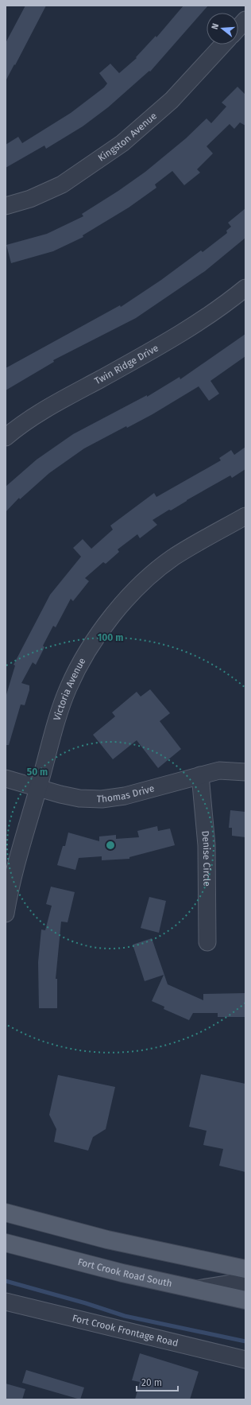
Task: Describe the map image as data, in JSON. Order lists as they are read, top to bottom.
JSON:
{
  "streets": {
    "main road": ["Fort Crook Road South"],
    "street": [
      "Kingston Avenue",
      "Twin Ridge Drive",
      "Victoria Avenue",
      "Thomas Drive",
      "Denise Circle",
      "Fort Crook Frontage Road"
    ]
  },
  "crossings": [
    ["Victoria Avenue", "Thomas Drive"],
    ["Thomas Drive", "Denise Circle"]
  ],
  "scale_bar": "20 m",
  "north": "left",
  "rings": ["100 m", "50 m"]
}
